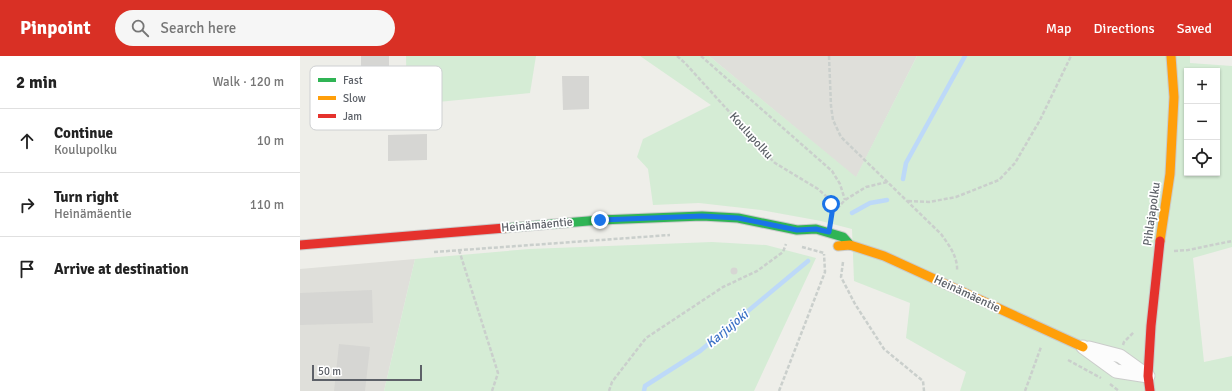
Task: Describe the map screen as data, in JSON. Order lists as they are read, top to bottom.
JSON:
{
  "streets": {
    "street": ["Pihlajapolku", "Heinämäentie"],
    "path": ["Koulupolku"]
  },
  "crossings": [
    ["Koulupolku", "Heinämäentie"],
    ["Pihlajapolku", "Heinämäentie"]
  ],
  "water": ["Karjujoki"],
  "legend": ["Fast", "Slow", "Jam"],
  "scale_bar": "50 m",
  "page": {
    "header": "Pinpoint",
    "search": "Search here",
    "nav": ["Map", "Directions", "Saved"],
    "heading": ["2 min", "Walk · 120 m"],
    "map_buttons": ["+", "−"],
    "list": [
      ["Continue", "Koulupolku", "10 m"],
      ["Turn right", "Heinämäentie", "110 m"],
      "Arrive at destination"
    ],
    "scale": "50 m"
  }
}
